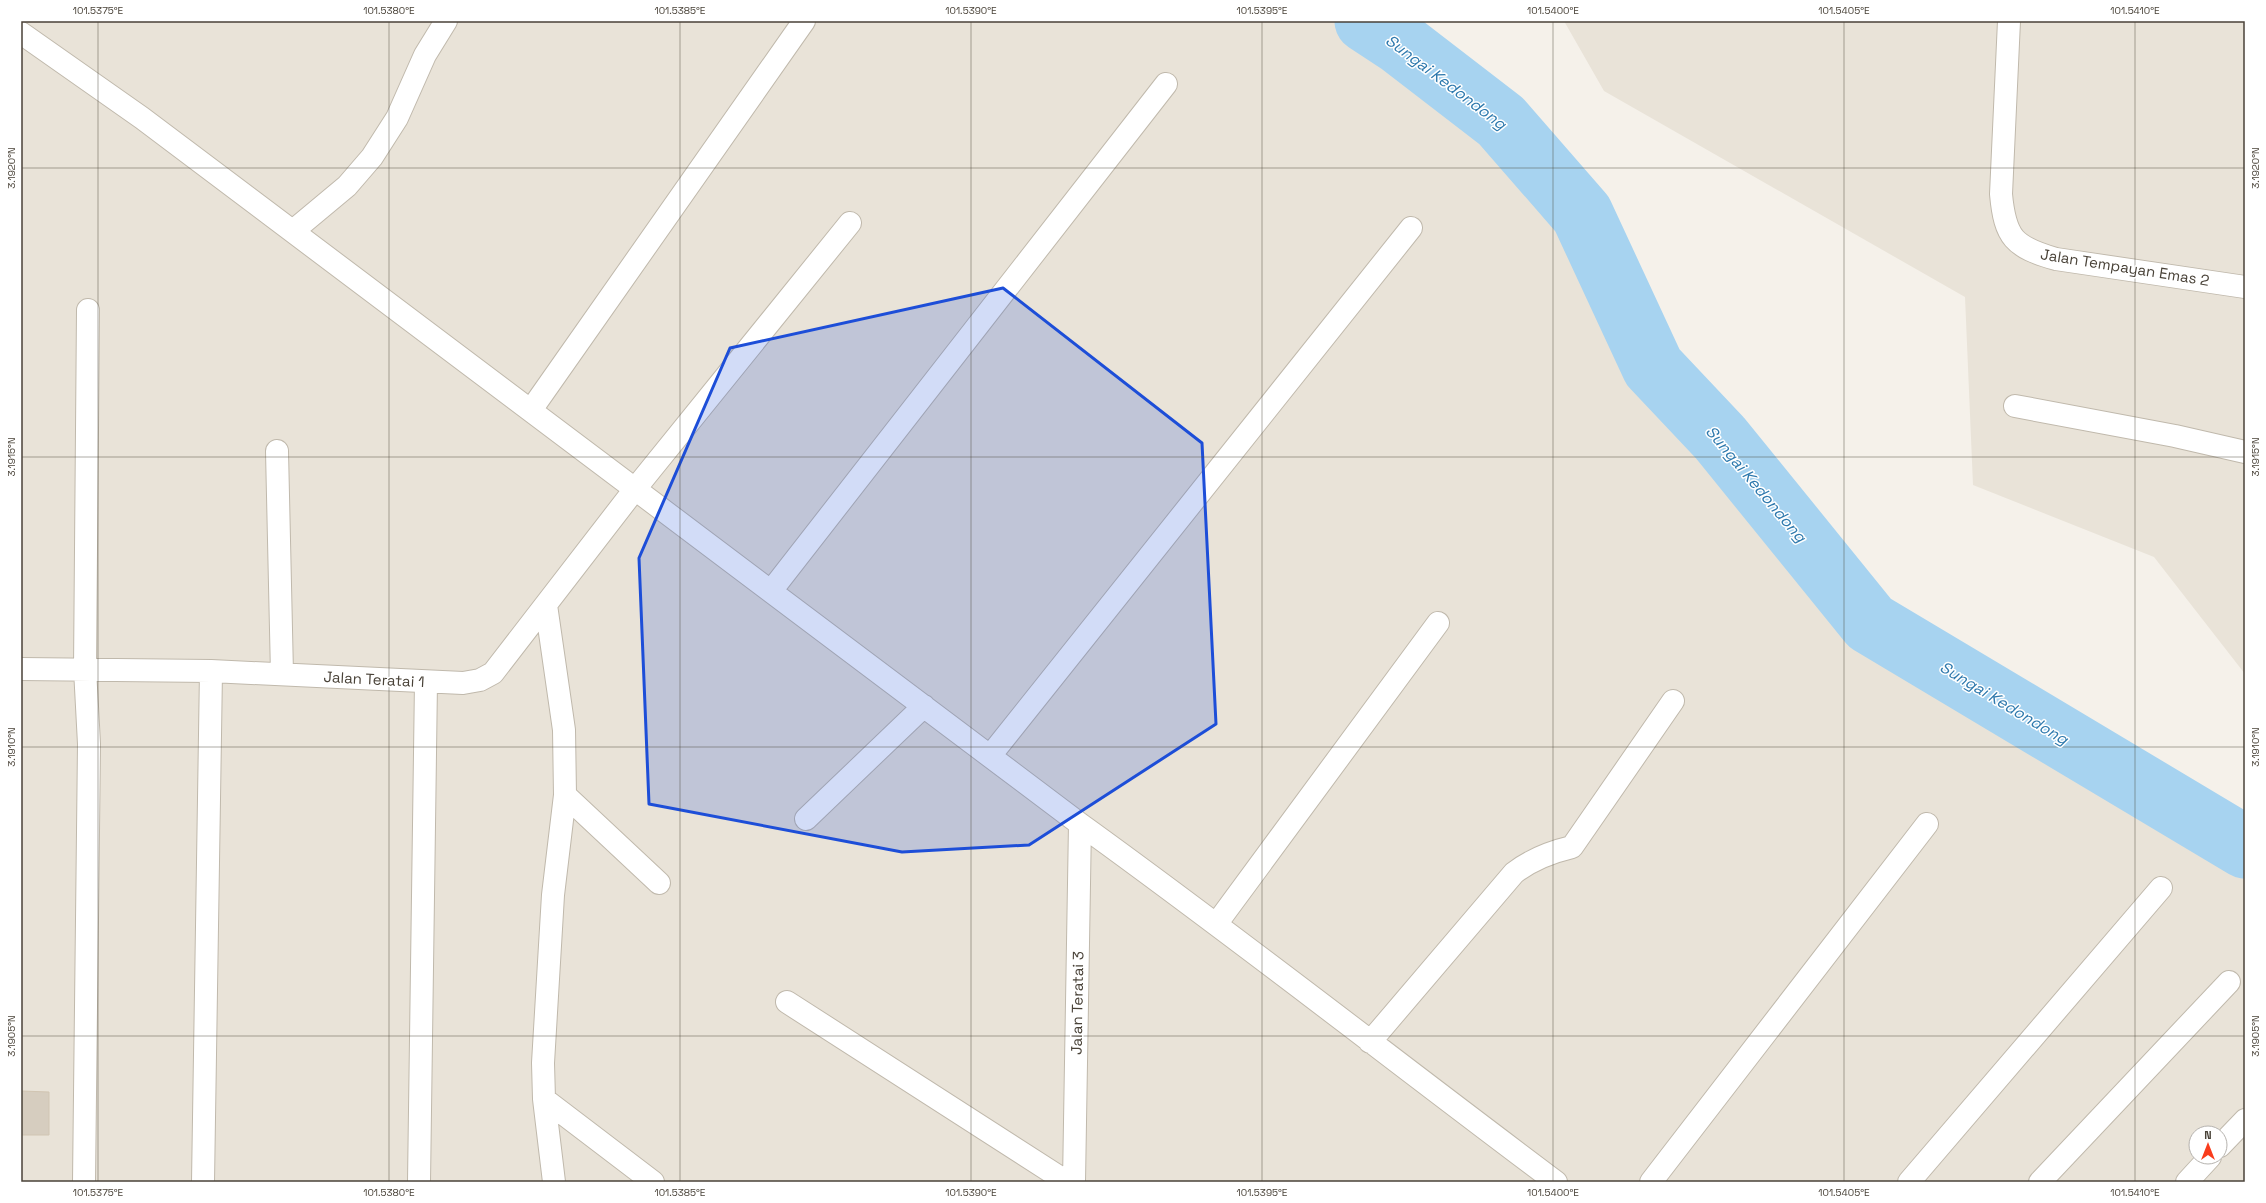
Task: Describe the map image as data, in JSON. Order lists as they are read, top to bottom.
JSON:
{
  "streets": {
    "street": ["Jalan Tempayan Emas 2", "Jalan Teratai 1", "Jalan Teratai 3"]
  },
  "water": ["Sungai Kedondong"],
  "north": "top",
  "coordinates": [
    "101.5375°E",
    "101.5380°E",
    "101.5385°E",
    "101.5390°E",
    "101.5395°E",
    "101.5400°E",
    "101.5405°E",
    "101.5410°E",
    "3.1920°N",
    "3.1915°N",
    "3.1910°N",
    "3.1905°N"
  ]
}
